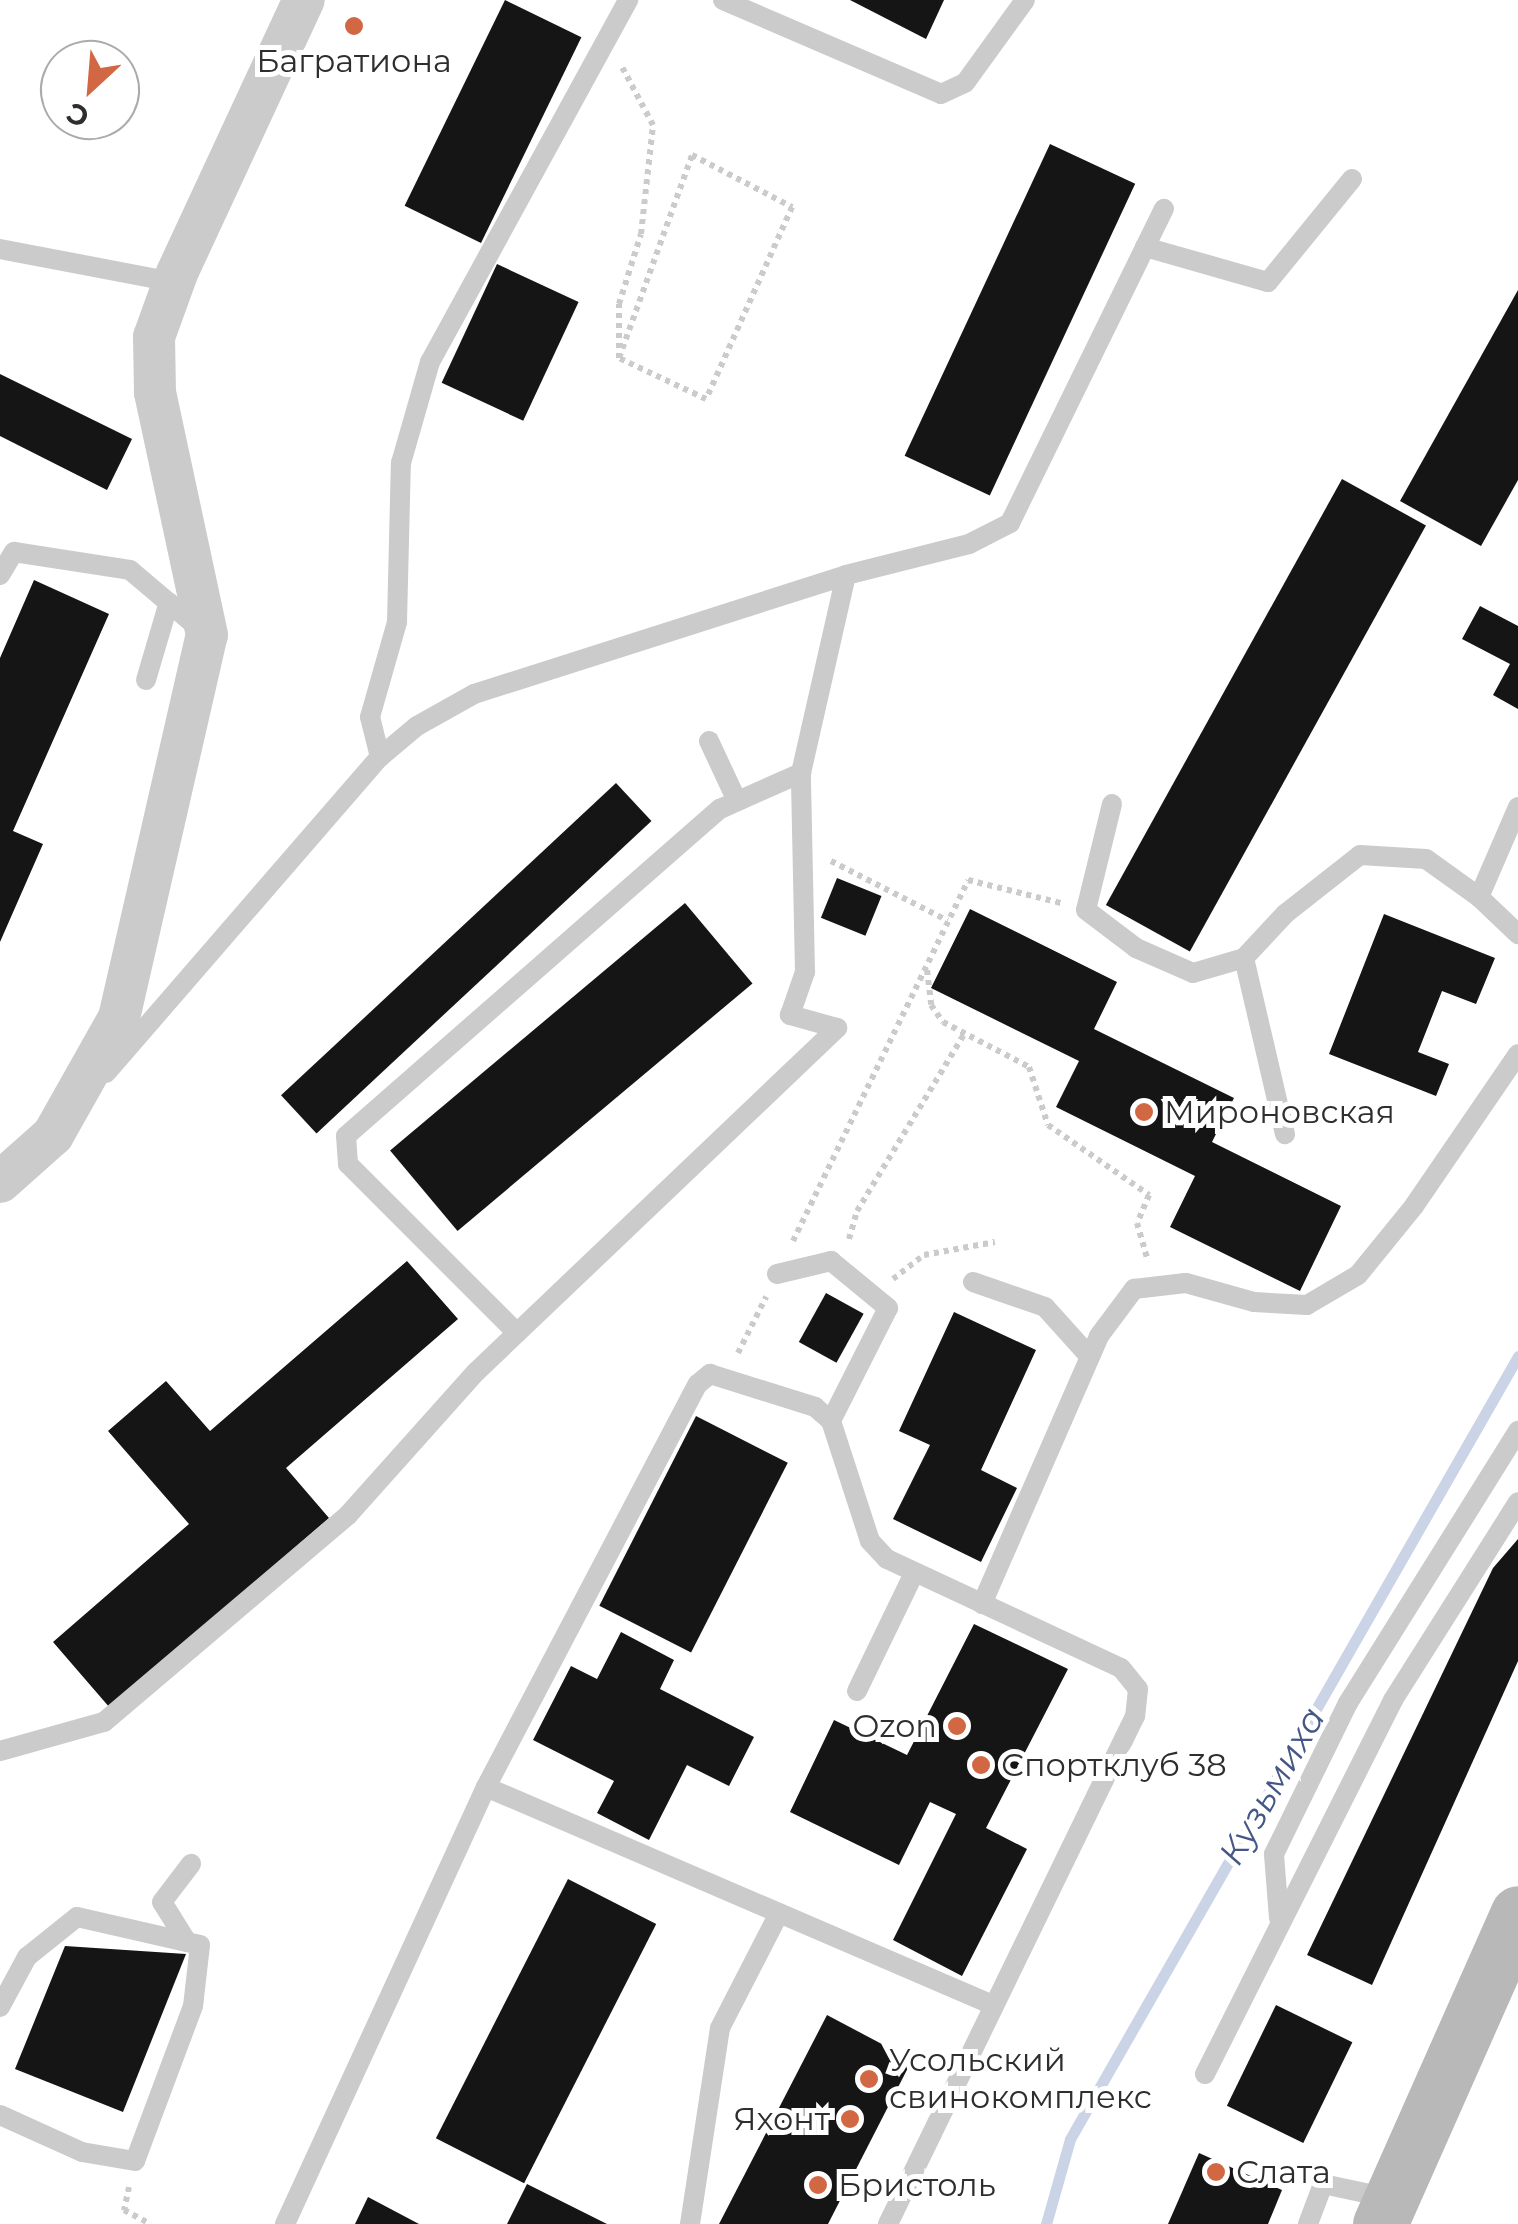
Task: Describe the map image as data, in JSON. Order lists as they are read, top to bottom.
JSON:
{
  "water": ["Кузьмиха"],
  "places": [
    "Багратиона",
    "Мироновская",
    "Ozon",
    "Спортклуб 38",
    "Усольский свинокомплекс",
    "Яхонт",
    "Слата",
    "Бристоль"
  ],
  "north": "bottom left"
}
